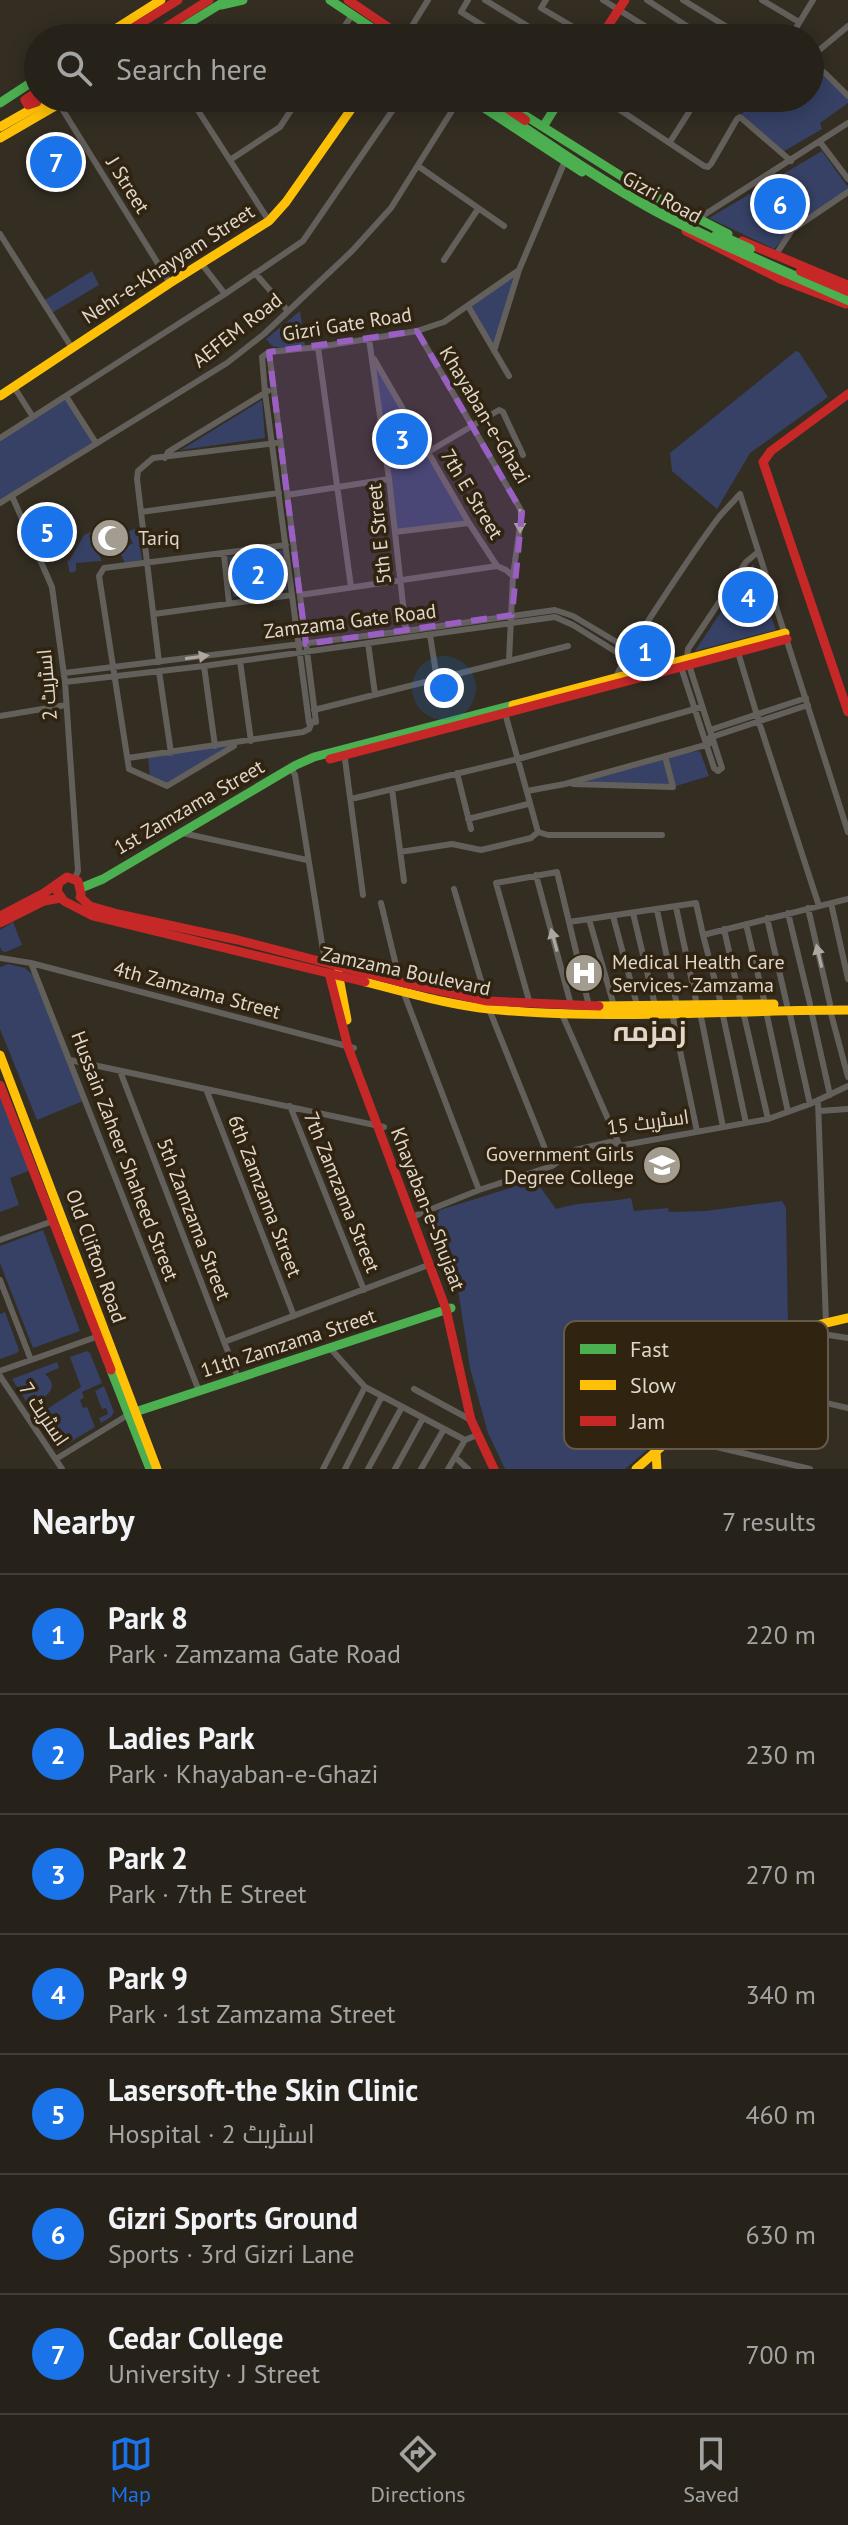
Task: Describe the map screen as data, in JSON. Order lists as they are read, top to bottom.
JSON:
{
  "streets": {
    "main road": [
      "Gizri Road",
      "Nehr-e-Khayyam Street",
      "1st Zamzama Street",
      "Zamzama Boulevard",
      "Khayaban-e-Shujaat",
      "Old Clifton Road",
      "11th Zamzama Street"
    ],
    "street": [
      "J Street",
      "Gizri Gate Road",
      "AEFEM Road",
      "Khayaban-e-Ghazi",
      "7th E Street",
      "5th E Street",
      "Zamzama Gate Road",
      "اسٹریٹ 2",
      "4th Zamzama Street",
      "اسٹریٹ 15",
      "Hussain Zaheer Shaheed Street",
      "7th Zamzama Street",
      "6th Zamzama Street",
      "5th Zamzama Street",
      "اسٹریٹ 7"
    ]
  },
  "crossings": [
    ["J Street", "Nehr-e-Khayyam Street"],
    ["Gizri Gate Road", "Khayaban-e-Ghazi"],
    ["Gizri Gate Road", "5th E Street"],
    ["AEFEM Road", "اسٹریٹ 2"],
    ["Khayaban-e-Ghazi", "Zamzama Gate Road"],
    ["7th E Street", "5th E Street"],
    ["5th E Street", "Zamzama Gate Road"],
    ["Zamzama Gate Road", "اسٹریٹ 2"],
    ["اسٹریٹ 2", "1st Zamzama Street"],
    ["اسٹریٹ 2", "Zamzama Boulevard"],
    ["1st Zamzama Street", "Zamzama Boulevard"],
    ["Zamzama Boulevard", "Khayaban-e-Shujaat"],
    ["4th Zamzama Street", "Hussain Zaheer Shaheed Street"],
    ["4th Zamzama Street", "Khayaban-e-Shujaat"],
    ["اسٹریٹ 15", "Khayaban-e-Shujaat"],
    ["Hussain Zaheer Shaheed Street", "11th Zamzama Street"],
    ["Khayaban-e-Shujaat", "11th Zamzama Street"],
    ["5th Zamzama Street", "11th Zamzama Street"],
    ["Old Clifton Road", "11th Zamzama Street"]
  ],
  "one_way": ["Khayaban-e-Ghazi"],
  "districts": ["زمزمہ"],
  "places": {
    "mosque": ["Tariq"],
    "hospital": ["Medical Health Care Services- Zamzama"],
    "school or university": ["Government Girls Degree College"]
  },
  "legend": ["Fast", "Slow", "Jam"],
  "page": {
    "search": "Search here",
    "pins": [
      "7",
      "6",
      "3",
      "5",
      "2",
      "4",
      "1"
    ],
    "heading": ["Nearby", "7 results"],
    "list": [
      {
        "mark": "1",
        "name": "Park 8",
        "note": "Park · Zamzama Gate Road",
        "value": "220 m"
      },
      {
        "mark": "2",
        "name": "Ladies Park",
        "note": "Park · Khayaban-e-Ghazi",
        "value": "230 m"
      },
      {
        "mark": "3",
        "name": "Park 2",
        "note": "Park · 7th E Street",
        "value": "270 m"
      },
      {
        "mark": "4",
        "name": "Park 9",
        "note": "Park · 1st Zamzama Street",
        "value": "340 m"
      },
      {
        "mark": "5",
        "name": "Lasersoft-the Skin Clinic",
        "note": "Hospital · اسٹریٹ 2",
        "value": "460 m"
      },
      {
        "mark": "6",
        "name": "Gizri Sports Ground",
        "note": "Sports · 3rd Gizri Lane",
        "value": "630 m"
      },
      {
        "mark": "7",
        "name": "Cedar College",
        "note": "University · J Street",
        "value": "700 m"
      }
    ],
    "nav": ["Map", "Directions", "Saved"]
  }
}
